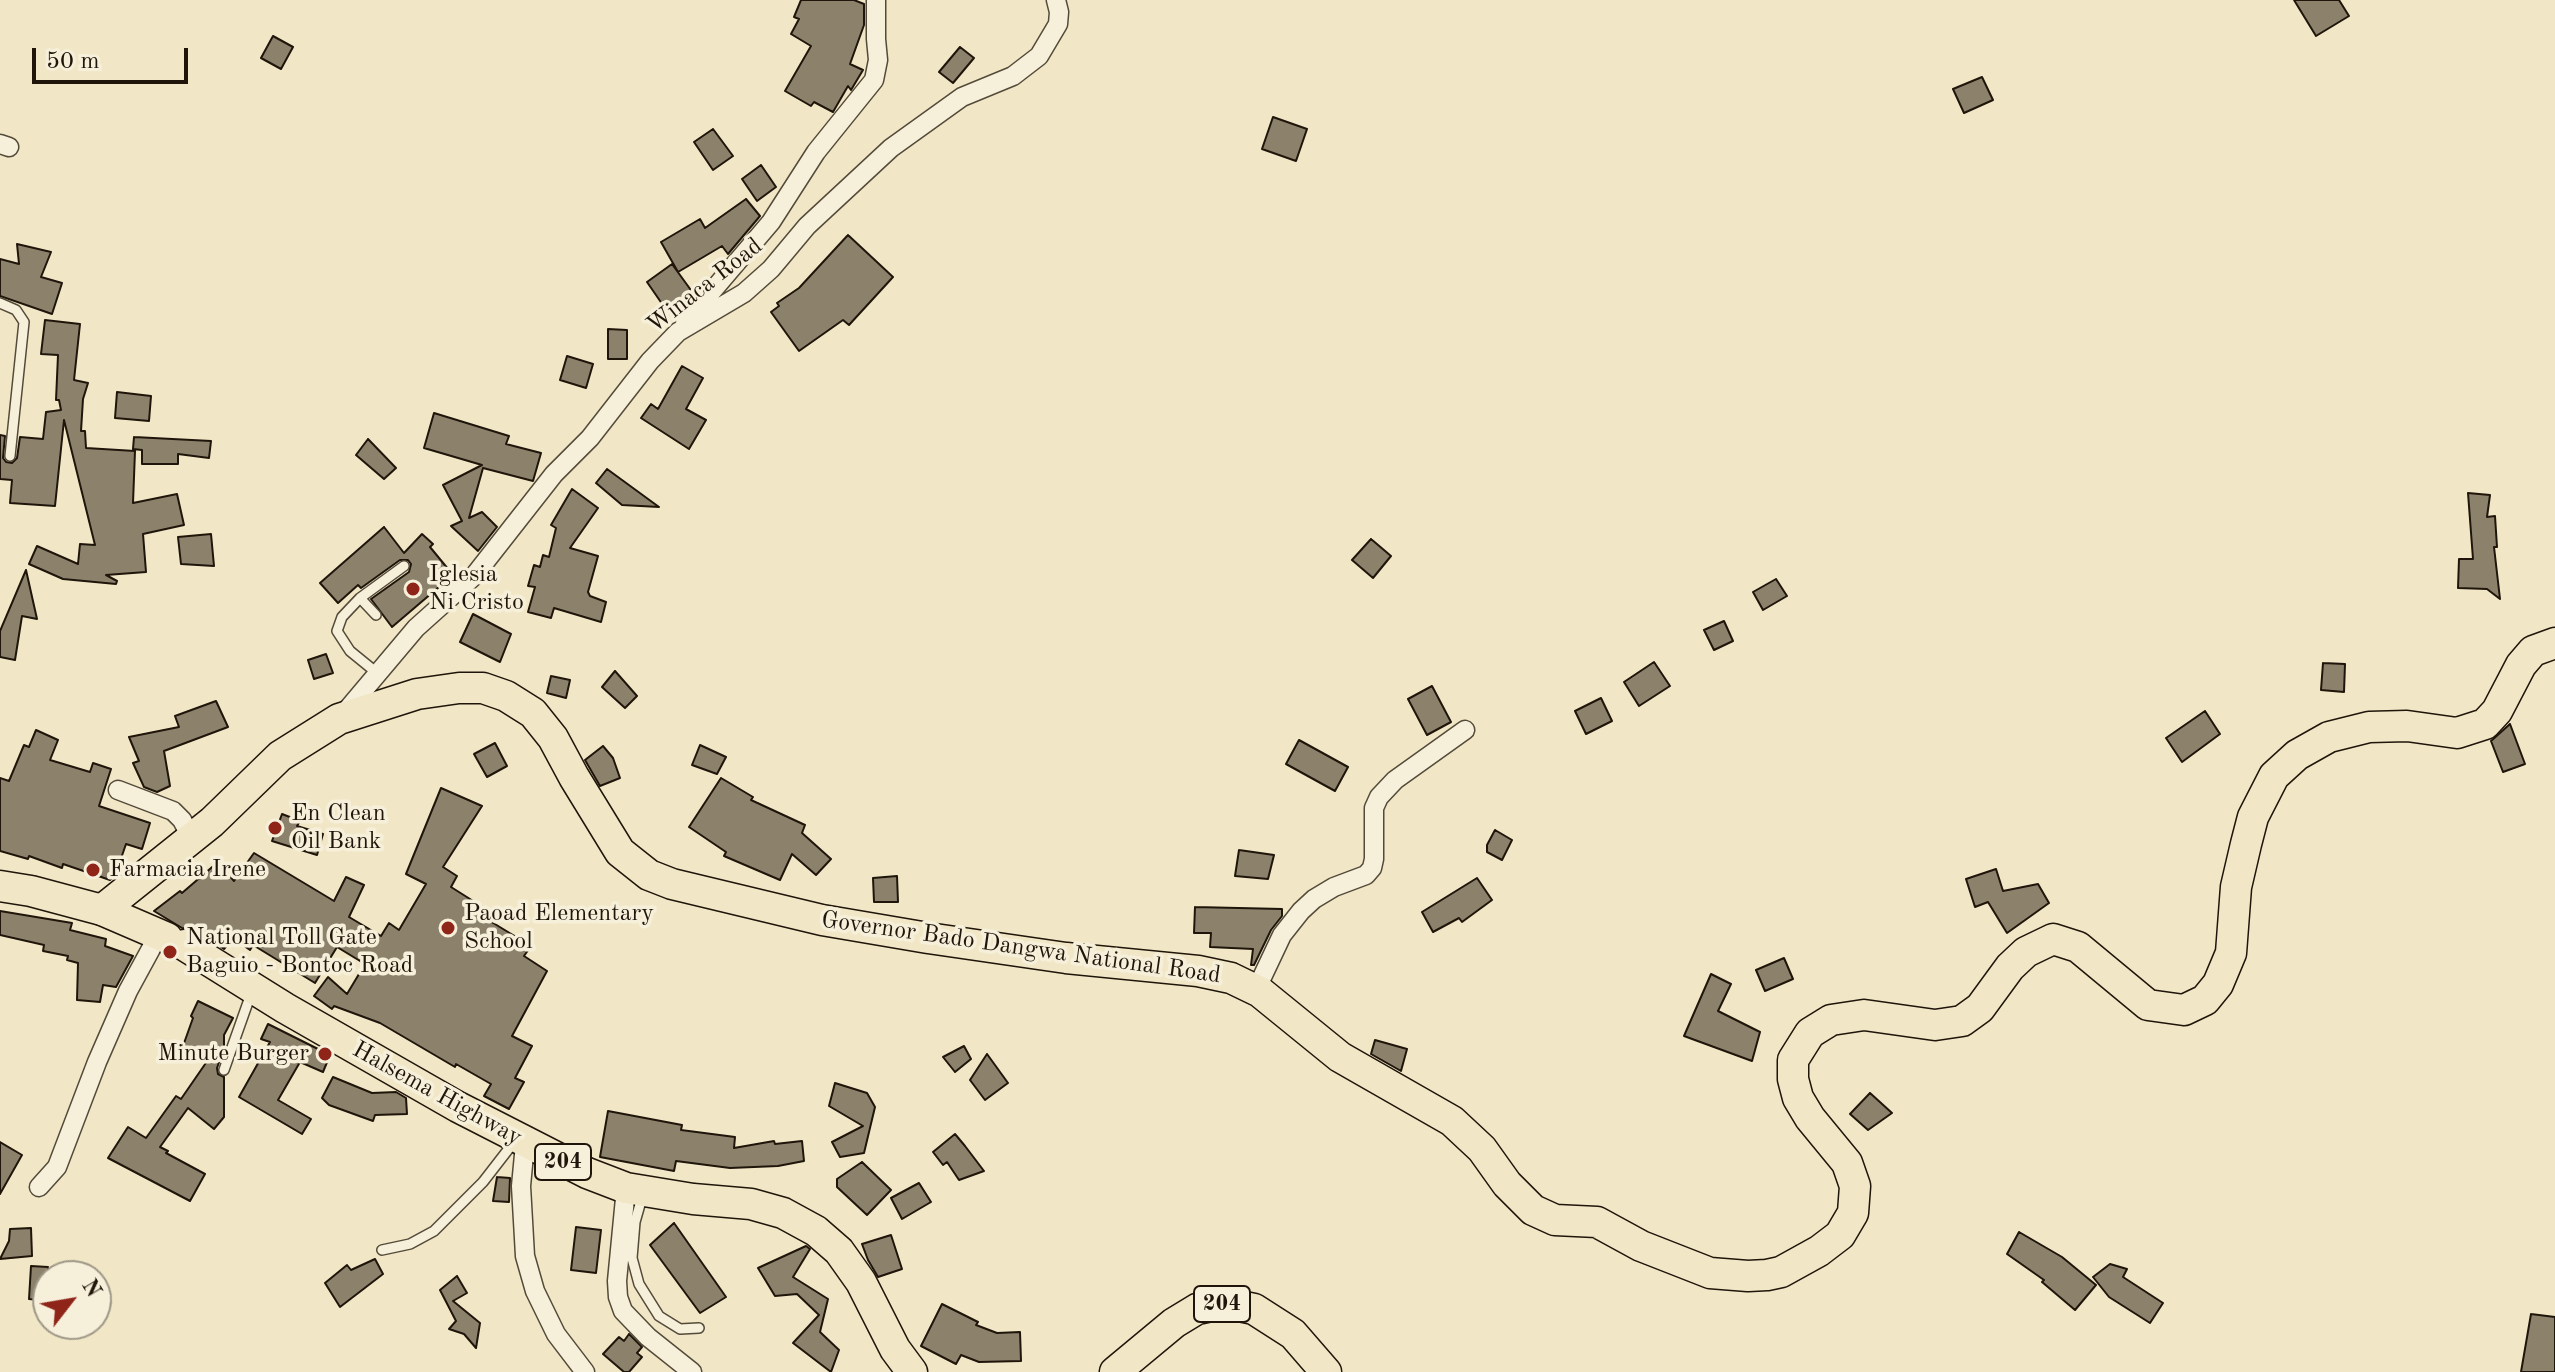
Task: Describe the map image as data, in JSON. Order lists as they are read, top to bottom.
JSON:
{
  "streets": {
    "main road": ["Governor Bado Dangwa National Road", "Halsema Highway", "204"],
    "street": ["Winaca Road"]
  },
  "crossings": [
    ["Winaca Road", "Governor Bado Dangwa National Road"],
    ["Governor Bado Dangwa National Road", "Halsema Highway"]
  ],
  "places": [
    "Iglesia Ni Cristo",
    "En Clean Oil Bank",
    "Farmacia Irene",
    "Paoad Elementary School",
    "National Toll Gate Baguio - Bontoc Road",
    "Minute Burger"
  ],
  "scale_bar": "50 m",
  "north": "top right"
}
